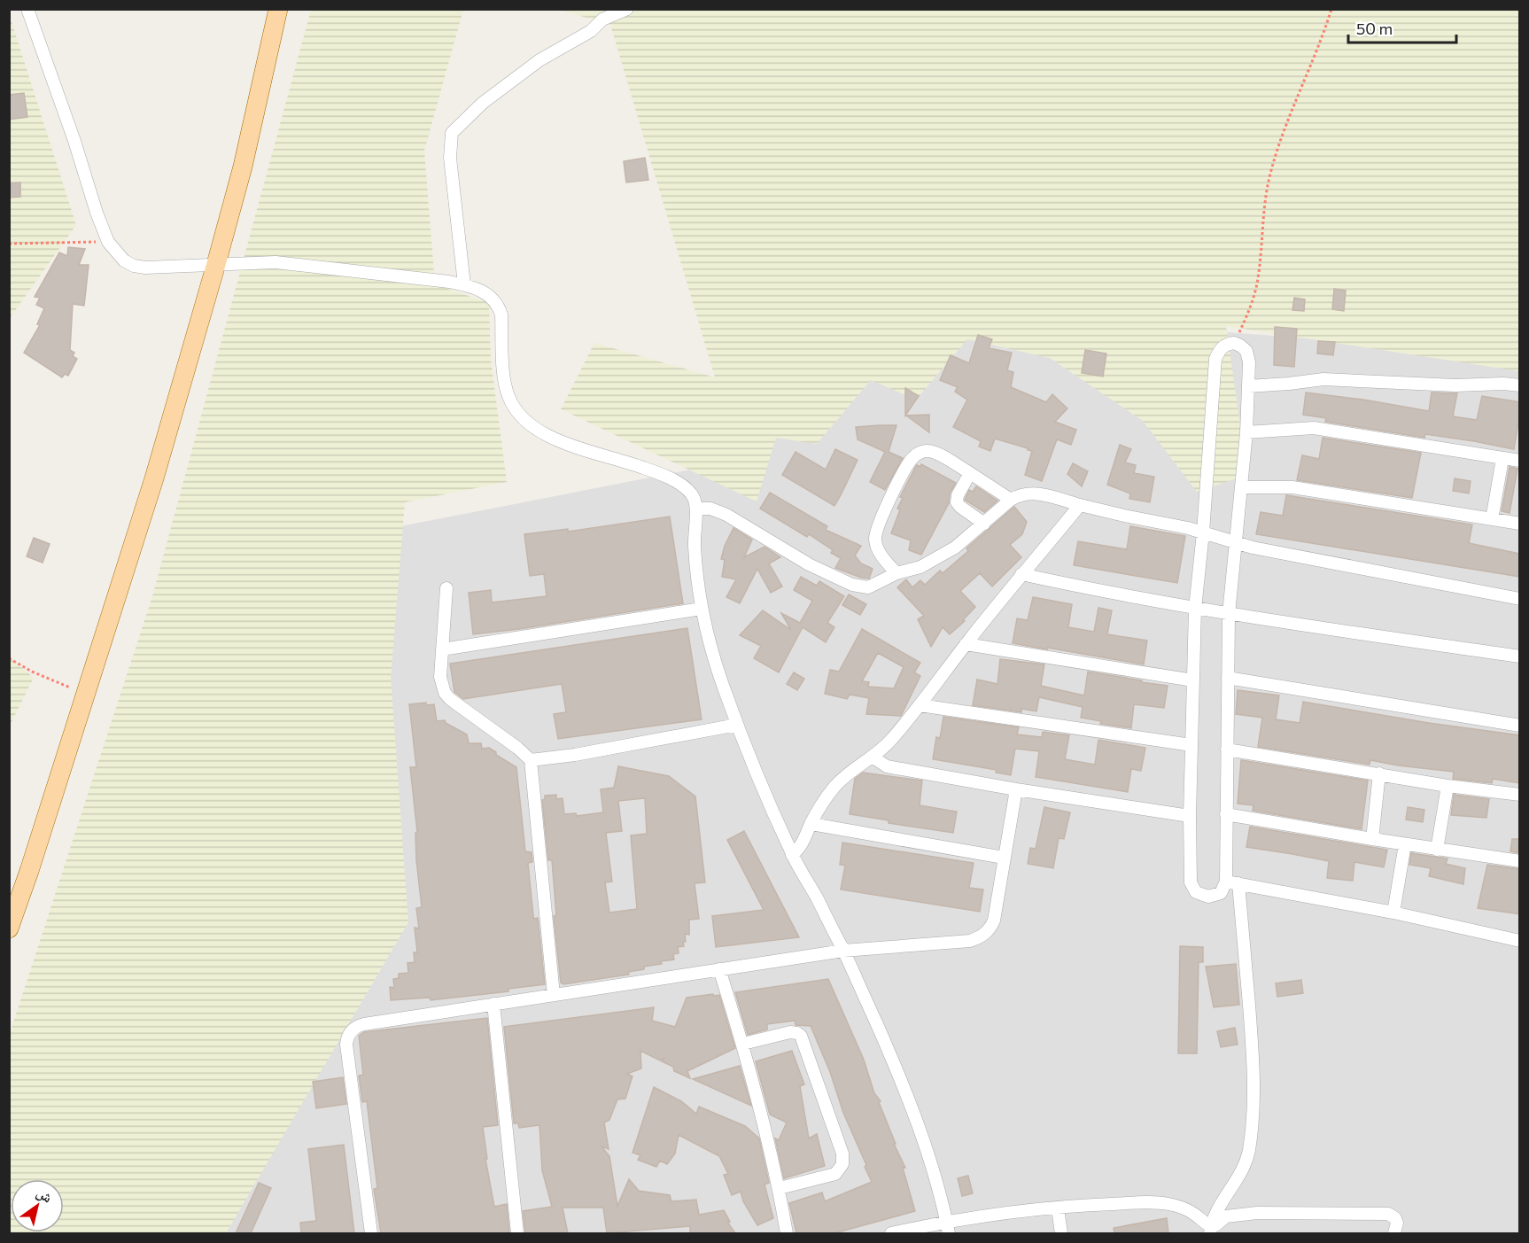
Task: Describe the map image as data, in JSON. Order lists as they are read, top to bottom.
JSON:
{
  "scale_bar": "50 m",
  "north": "top right"
}
